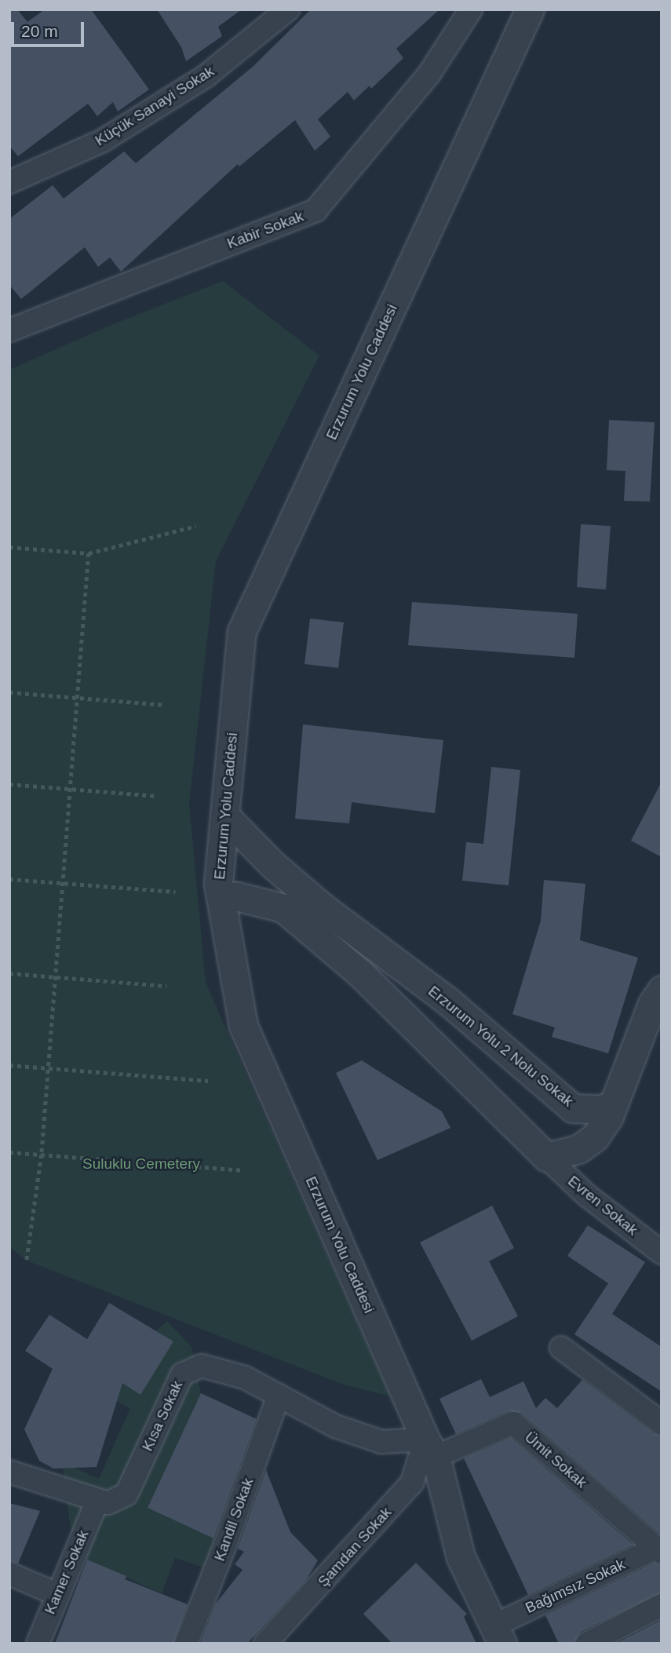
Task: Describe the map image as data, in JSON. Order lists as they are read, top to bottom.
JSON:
{
  "streets": {
    "street": [
      "Küçük Sanayi Sokak",
      "Kabir Sokak",
      "Erzurum Yolu Caddesi",
      "Erzurum Yolu 2 Nolu Sokak",
      "Evren Sokak",
      "Kısa Sokak",
      "Ümit Sokak",
      "Kandil Sokak",
      "Şamdan Sokak",
      "Kamer Sokak",
      "Bağımsız Sokak"
    ]
  },
  "crossings": [
    ["Erzurum Yolu Caddesi", "Erzurum Yolu 2 Nolu Sokak"],
    ["Erzurum Yolu Caddesi", "Kısa Sokak"],
    ["Erzurum Yolu Caddesi", "Ümit Sokak"],
    ["Erzurum Yolu Caddesi", "Şamdan Sokak"],
    ["Erzurum Yolu Caddesi", "Bağımsız Sokak"],
    ["Kısa Sokak", "Ümit Sokak"],
    ["Kısa Sokak", "Kandil Sokak"],
    ["Kısa Sokak", "Şamdan Sokak"],
    ["Kısa Sokak", "Kamer Sokak"],
    ["Ümit Sokak", "Şamdan Sokak"],
    ["Ümit Sokak", "Bağımsız Sokak"]
  ],
  "parks": ["Suluklu Cemetery"],
  "scale_bar": "20 m"
}
